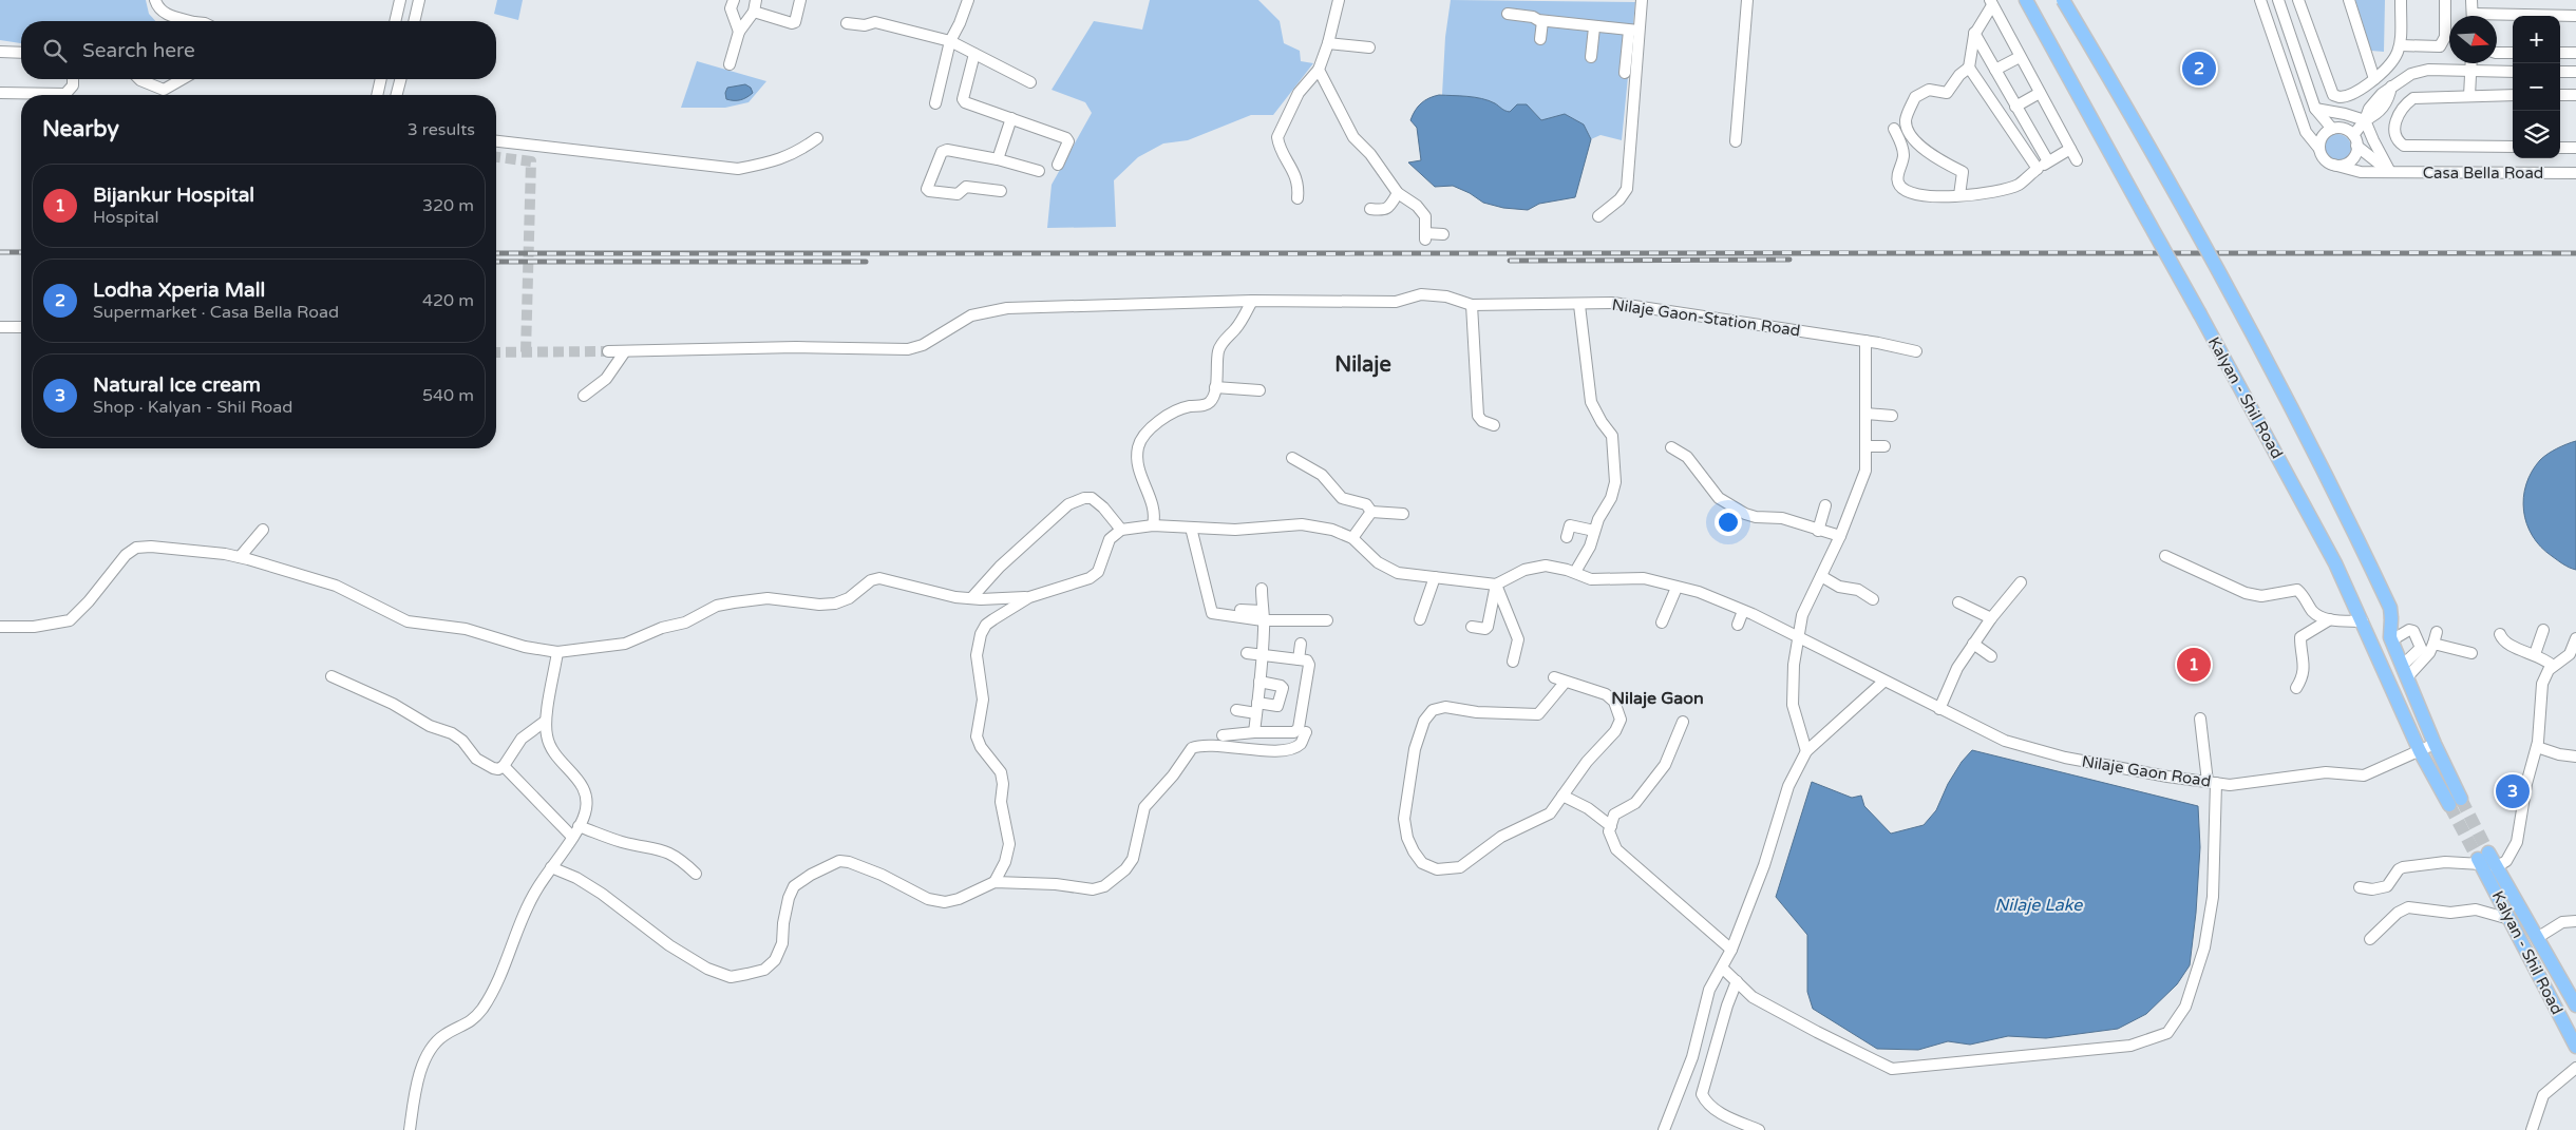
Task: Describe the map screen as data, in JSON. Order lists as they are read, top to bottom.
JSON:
{
  "streets": {
    "main road": ["Kalyan - Shil Road"],
    "street": ["Casa Bella Road", "Nilaje Gaon-Station Road", "Nilaje Gaon Road"]
  },
  "crossings": [
    ["Kalyan - Shil Road", "Nilaje Gaon Road"]
  ],
  "districts": ["Nilaje", "Nilaje Gaon"],
  "water": ["Nilaje Lake"],
  "north": "right",
  "page": {
    "map_buttons": ["+", "−"],
    "search": "Search here",
    "pins": ["2", "1", "3"],
    "heading": ["Nearby", "3 results"],
    "list": [
      {
        "mark": "1",
        "name": "Bijankur Hospital",
        "note": "Hospital",
        "value": "320 m"
      },
      {
        "mark": "2",
        "name": "Lodha Xperia Mall",
        "note": "Supermarket · Casa Bella Road",
        "value": "420 m"
      },
      {
        "mark": "3",
        "name": "Natural Ice cream",
        "note": "Shop · Kalyan - Shil Road",
        "value": "540 m"
      }
    ]
  }
}
